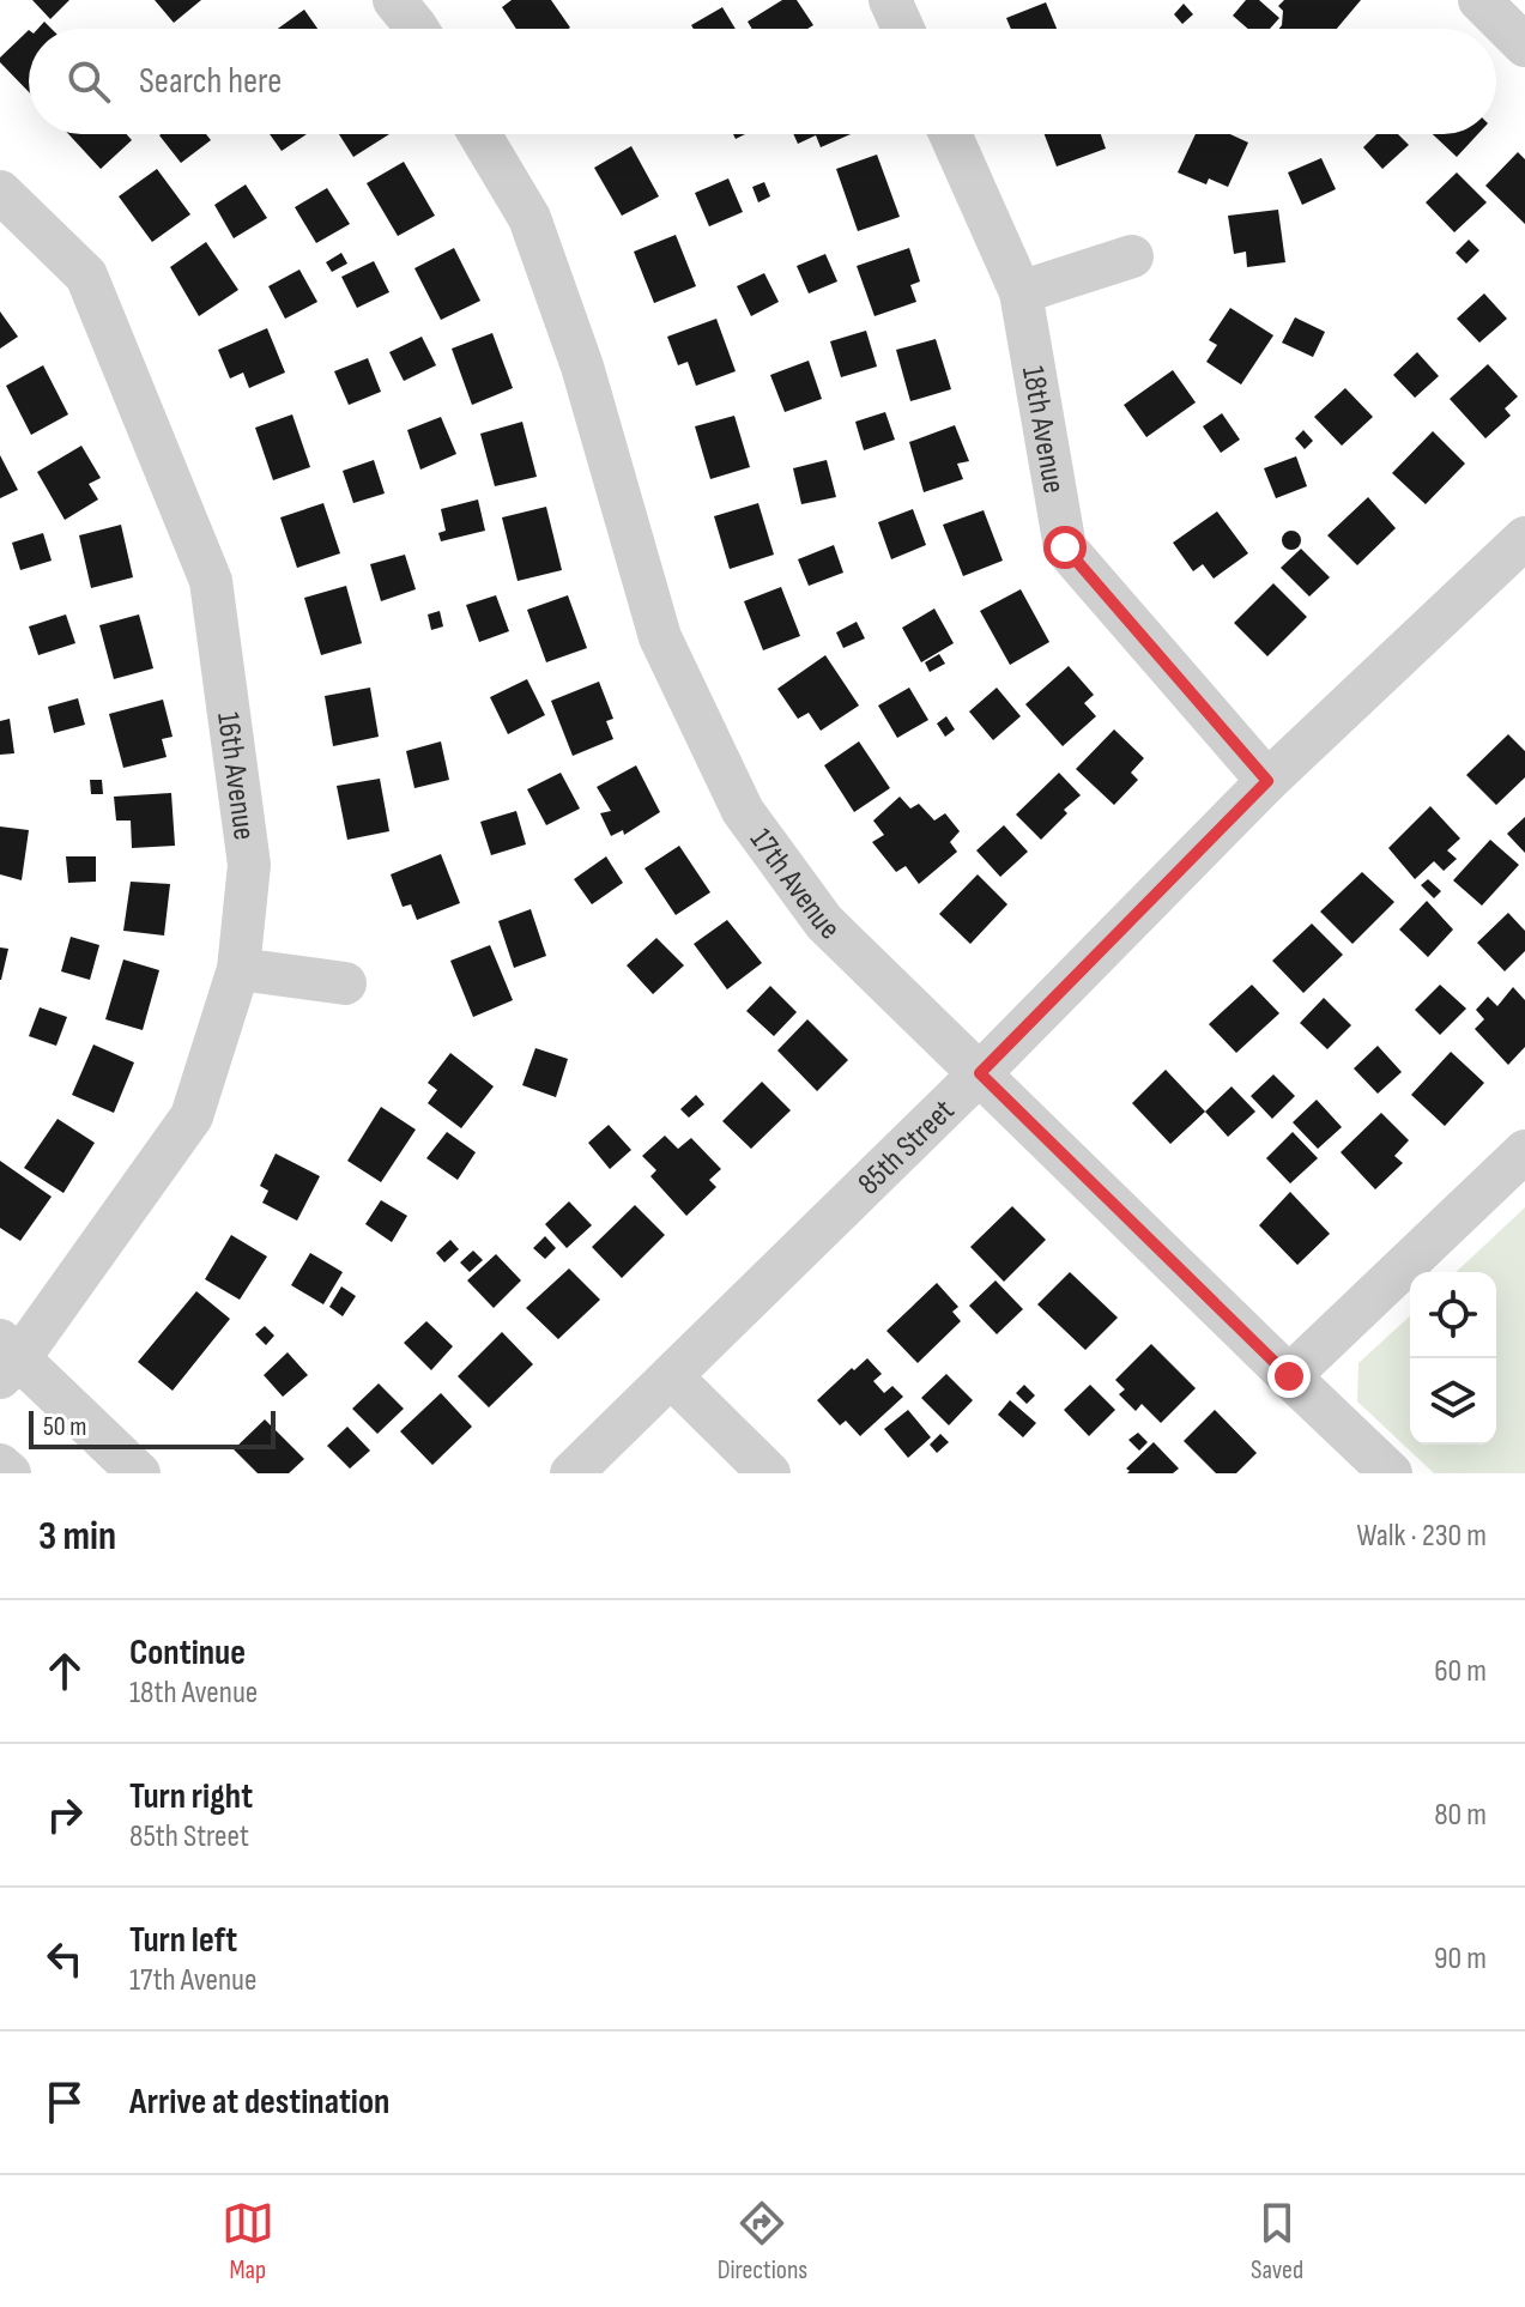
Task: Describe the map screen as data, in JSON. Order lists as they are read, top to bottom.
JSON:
{
  "streets": {
    "street": [
      "18th Avenue",
      "16th Avenue",
      "17th Avenue",
      "85th Street"
    ]
  },
  "crossings": [
    ["18th Avenue", "85th Street"],
    ["17th Avenue", "85th Street"]
  ],
  "scale_bar": "50 m",
  "page": {
    "search": "Search here",
    "scale": "50 m",
    "heading": ["3 min", "Walk · 230 m"],
    "list": [
      ["Continue", "18th Avenue", "60 m"],
      ["Turn right", "85th Street", "80 m"],
      ["Turn left", "17th Avenue", "90 m"],
      "Arrive at destination"
    ],
    "nav": ["Map", "Directions", "Saved"]
  }
}
